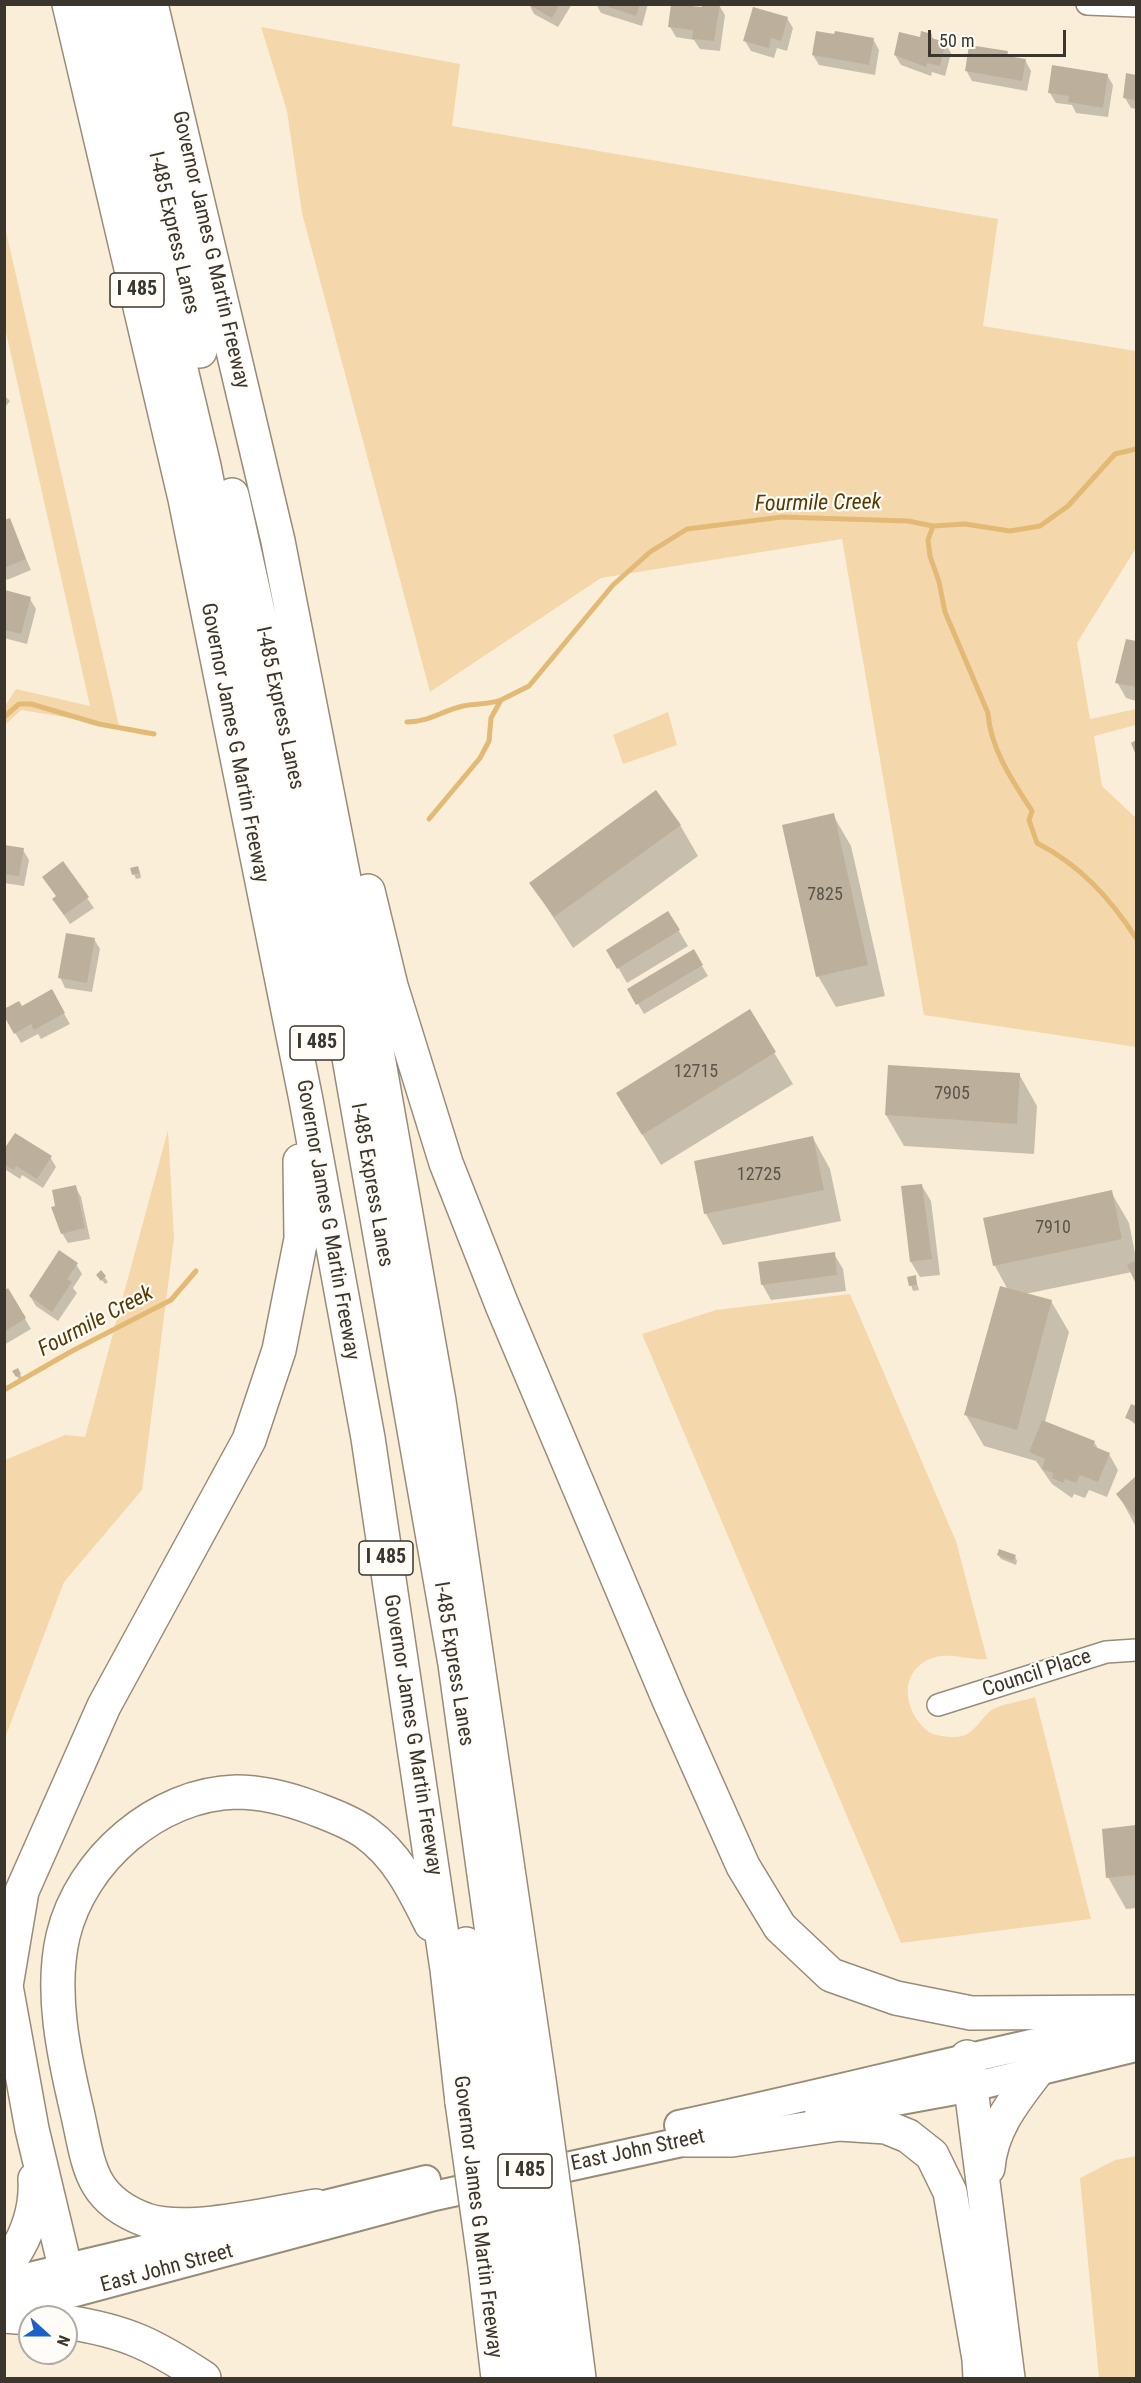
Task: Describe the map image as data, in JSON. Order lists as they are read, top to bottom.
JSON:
{
  "streets": {
    "highway": ["I-485 Express Lanes", "Governor James G Martin Freeway", "I 485"],
    "main road": ["East John Street"],
    "street": ["Council Place"]
  },
  "crossings": [
    ["I-485 Express Lanes", "Governor James G Martin Freeway"],
    ["Governor James G Martin Freeway", "I 485"]
  ],
  "water": ["Fourmile Creek"],
  "house_numbers": [
    "7825",
    "12715",
    "7905",
    "12725",
    "7910"
  ],
  "scale_bar": "50 m",
  "north": "right"
}
